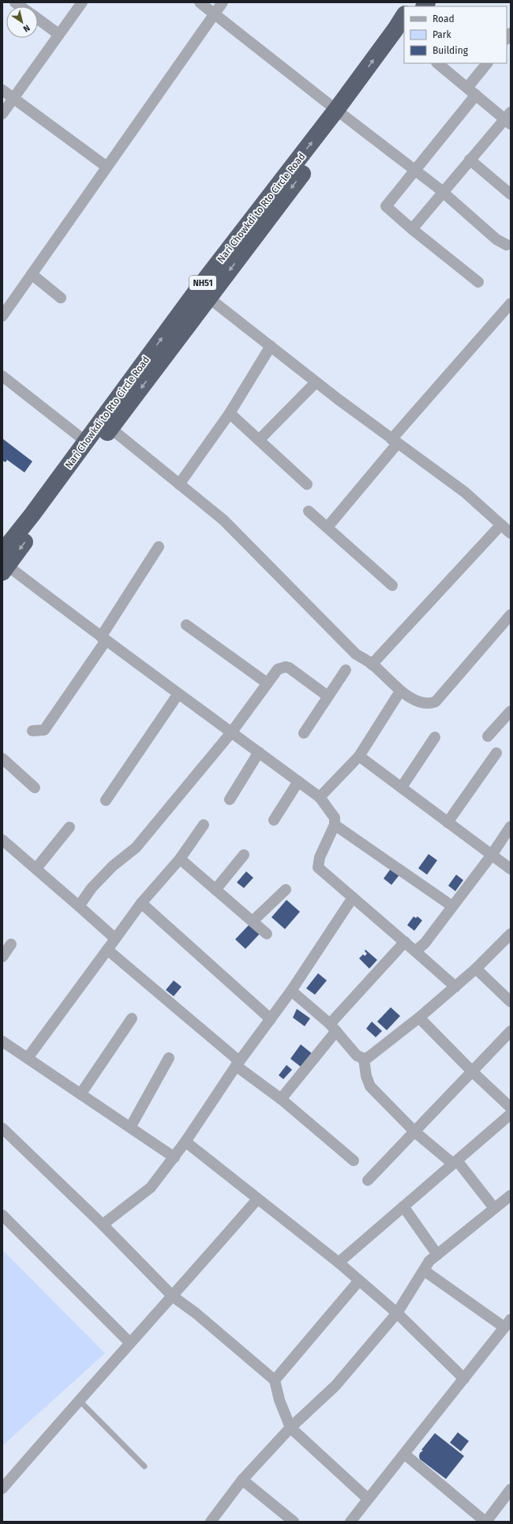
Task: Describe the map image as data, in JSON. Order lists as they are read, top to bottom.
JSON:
{
  "streets": {
    "highway": ["Nari Chowkdi to Rto Circle Road", "NH51"]
  },
  "crossings": [
    ["Nari Chowkdi to Rto Circle Road", "NH51"]
  ],
  "legend": ["Road", "Park", "Building"],
  "north": "bottom right"
}
